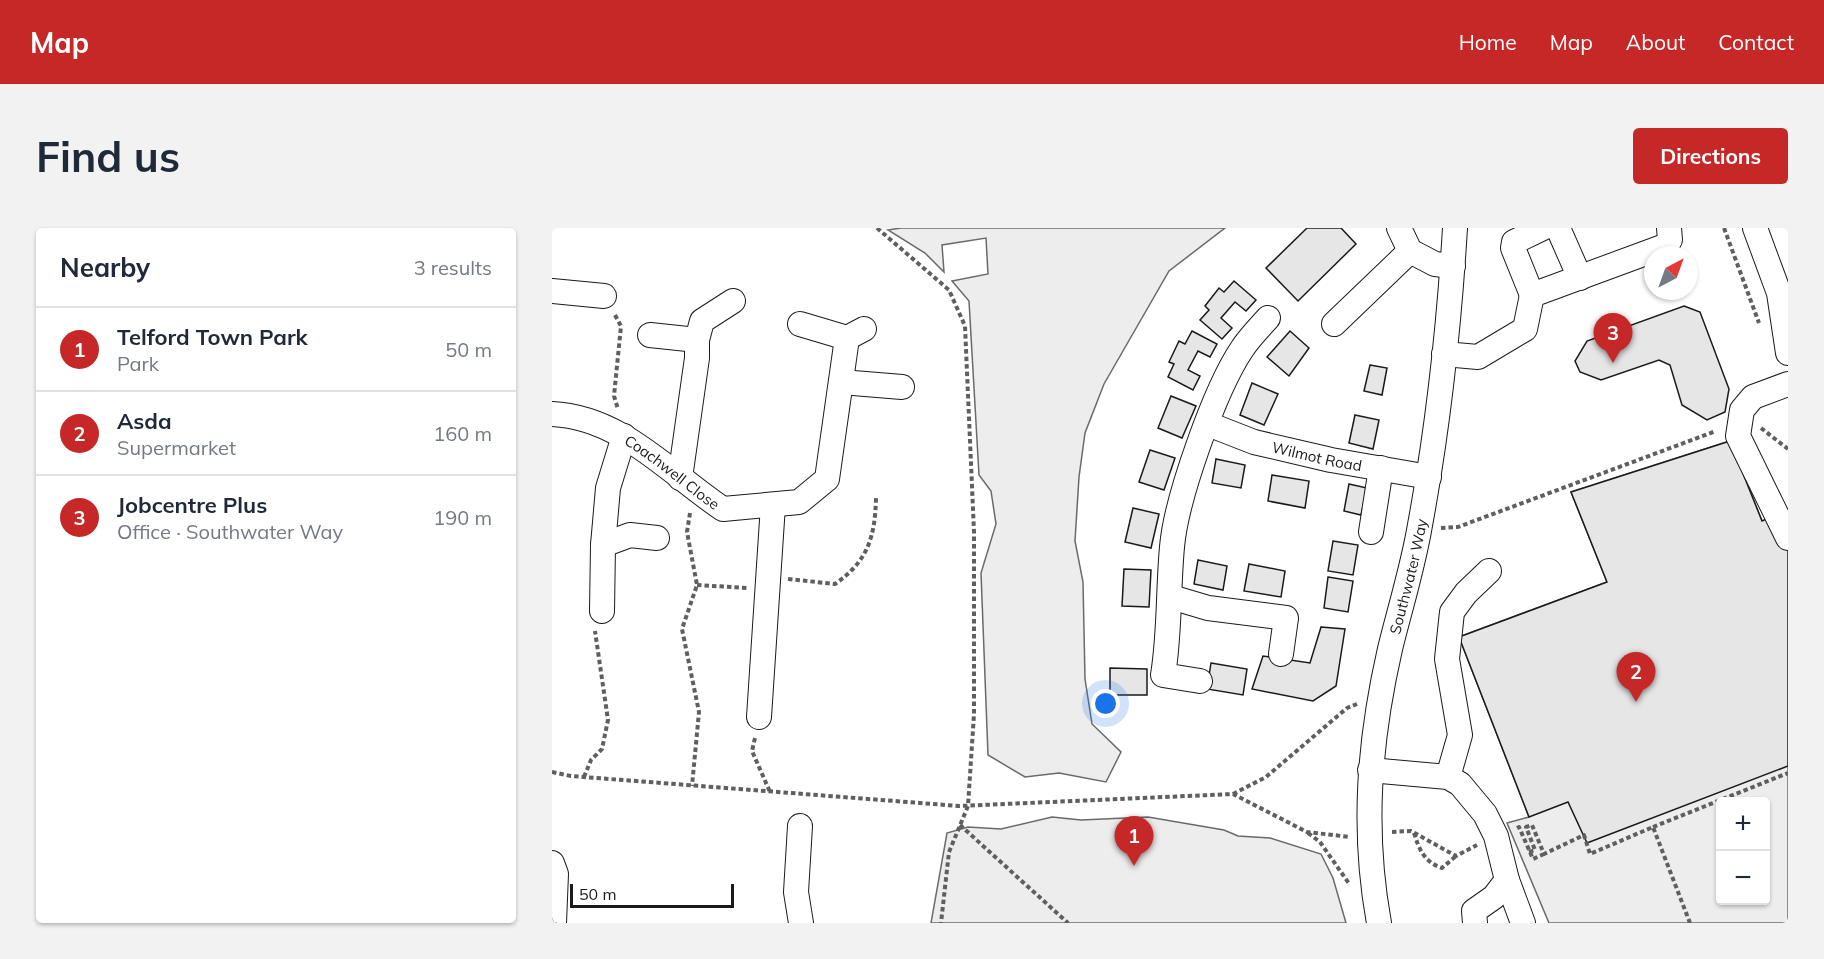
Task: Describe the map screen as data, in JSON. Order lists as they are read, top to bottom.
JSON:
{
  "streets": {
    "street": ["Wilmot Road", "Coachwell Close", "Southwater Way"]
  },
  "crossings": [
    ["Wilmot Road", "Southwater Way"]
  ],
  "scale_bar": "50 m",
  "north": "top right",
  "page": {
    "header": "Map",
    "nav": [
      "Home",
      "Map",
      "About",
      "Contact"
    ],
    "buttons": "Directions",
    "title": "Find us",
    "heading": ["Nearby", "3 results"],
    "list": [
      {
        "mark": "1",
        "name": "Telford Town Park",
        "note": "Park",
        "value": "50 m"
      },
      {
        "mark": "2",
        "name": "Asda",
        "note": "Supermarket",
        "value": "160 m"
      },
      {
        "mark": "3",
        "name": "Jobcentre Plus",
        "note": "Office · Southwater Way",
        "value": "190 m"
      }
    ],
    "pins": ["3", "2", "1"],
    "map_buttons": ["+", "−"],
    "scale": "50 m"
  }
}
